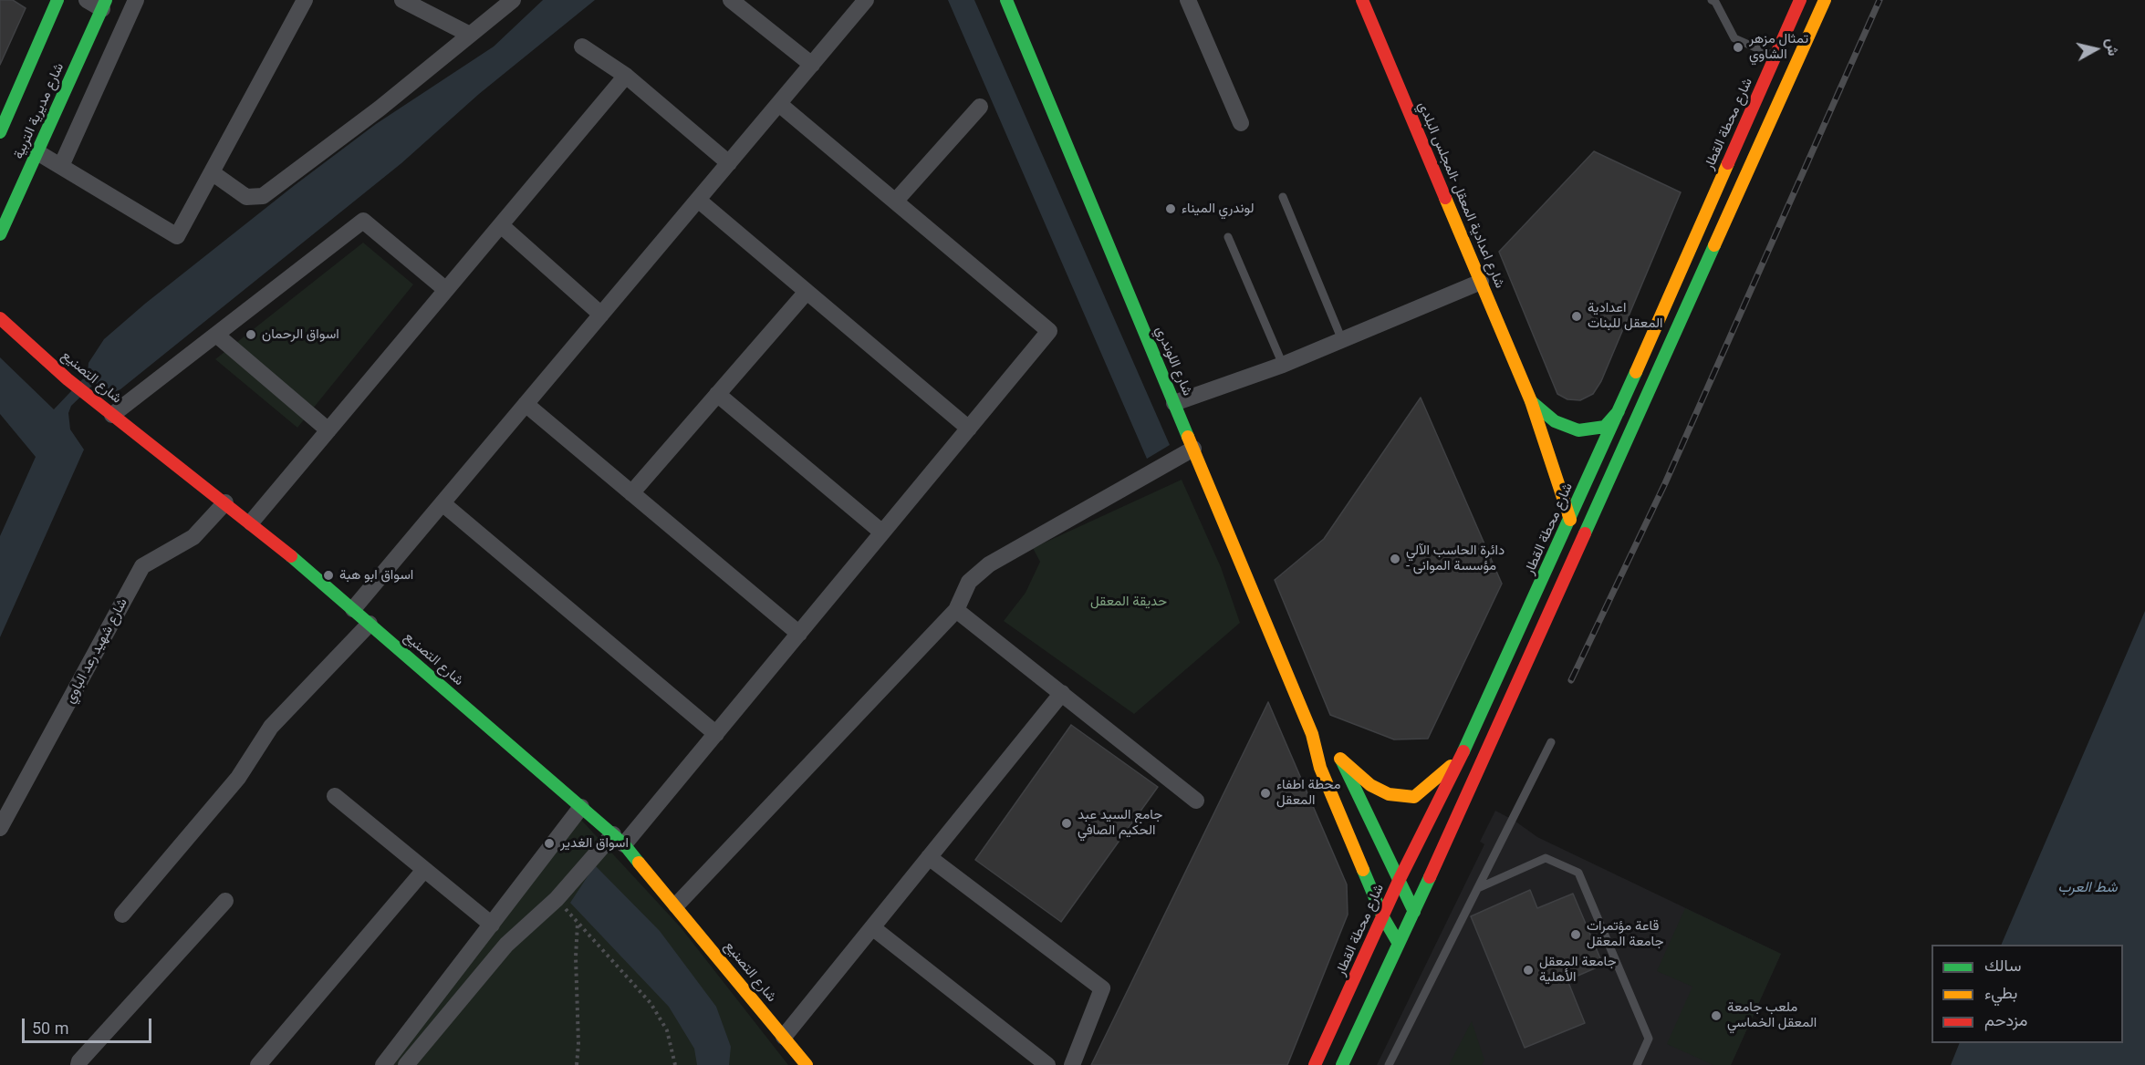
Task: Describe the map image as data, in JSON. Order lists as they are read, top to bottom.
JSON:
{
  "streets": {
    "main road": [
      "شارع مديرية التربية",
      "شارع محطة القطار",
      "شارع اعدادية المعقل -المجلس البلدي",
      "شارع اللوندري",
      "شارع التصنيع"
    ],
    "street": ["شارع شهيد رعد الباوي"]
  },
  "crossings": [
    ["شارع محطة القطار", "شارع اعدادية المعقل -المجلس البلدي"],
    ["شارع محطة القطار", "شارع اللوندري"],
    ["شارع التصنيع", "شارع شهيد رعد الباوي"]
  ],
  "water": ["شط العرب"],
  "parks": ["حديقة المعقل"],
  "places": [
    "تمثال مزهر الشاوي",
    "لوندري الميناء",
    "اعدادية المعقل للبنات",
    "اسواق الرحمان",
    "دائرة الحاسب الآلي - مؤسسة الموانى",
    "اسواق ابو هبة",
    "محطة اطفاء المعقل",
    "جامع السيد عبد الحكيم الصافي",
    "اسواق الغدير",
    "قاعة مؤتمرات جامعة المعقل",
    "جامعة المعقل الأهلية",
    "ملعب جامعة المعقل الخماسي"
  ],
  "legend": ["سالك", "بطيء", "مزدحم"],
  "scale_bar": "50 m",
  "north": "right"
}
